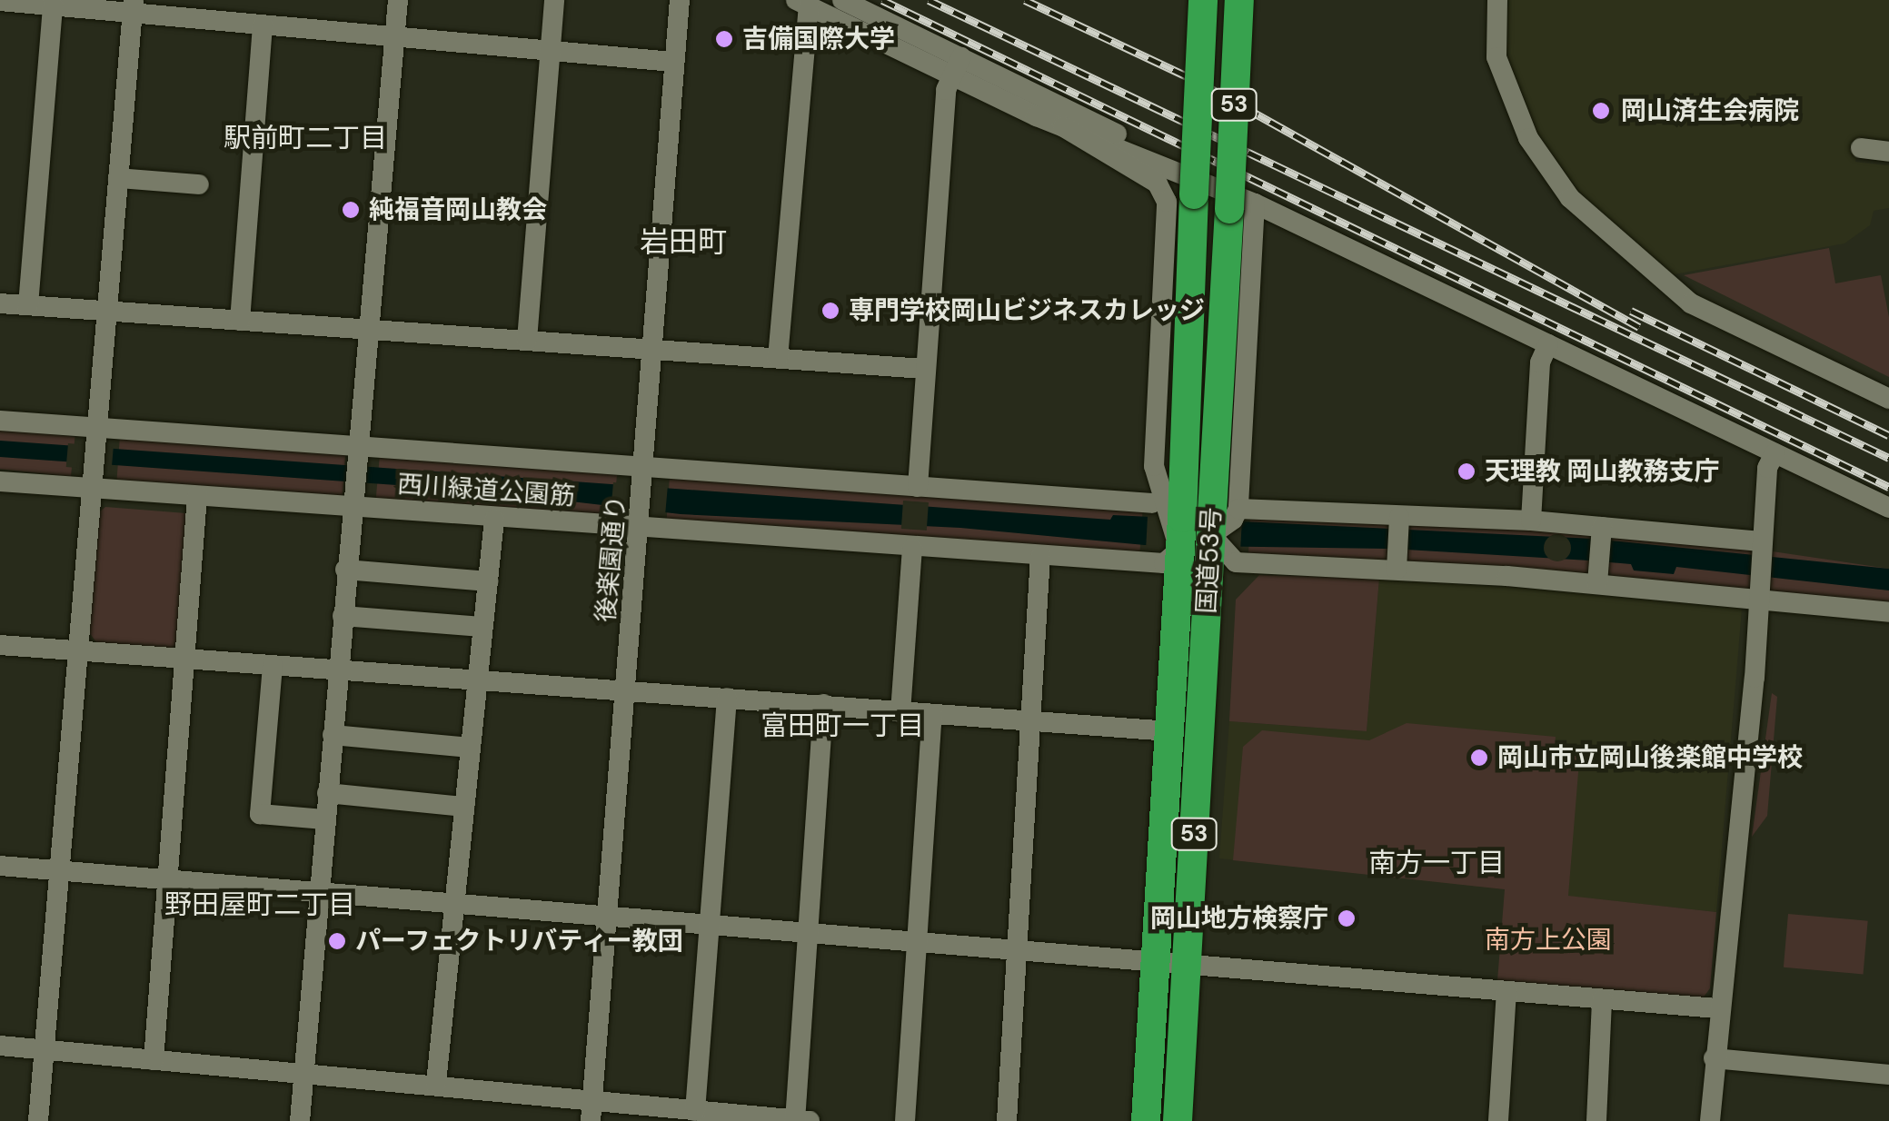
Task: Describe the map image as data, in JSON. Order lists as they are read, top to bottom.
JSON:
{
  "streets": {
    "highway": ["53", "国道53号"],
    "street": ["西川緑道公園筋", "後楽園通り"]
  },
  "crossings": [
    ["西川緑道公園筋", "後楽園通り"],
    ["西川緑道公園筋", "国道53号"]
  ],
  "districts": [
    "駅前町二丁目",
    "岩田町",
    "富田町一丁目",
    "南方一丁目",
    "野田屋町二丁目"
  ],
  "parks": ["南方上公園"],
  "places": [
    "吉備国際大学",
    "岡山済生会病院",
    "純福音岡山教会",
    "専門学校岡山ビジネスカレッジ",
    "天理教 岡山教務支庁",
    "岡山市立岡山後楽館中学校",
    "岡山地方検察庁",
    "パーフェクトリバティー教団"
  ]
}
